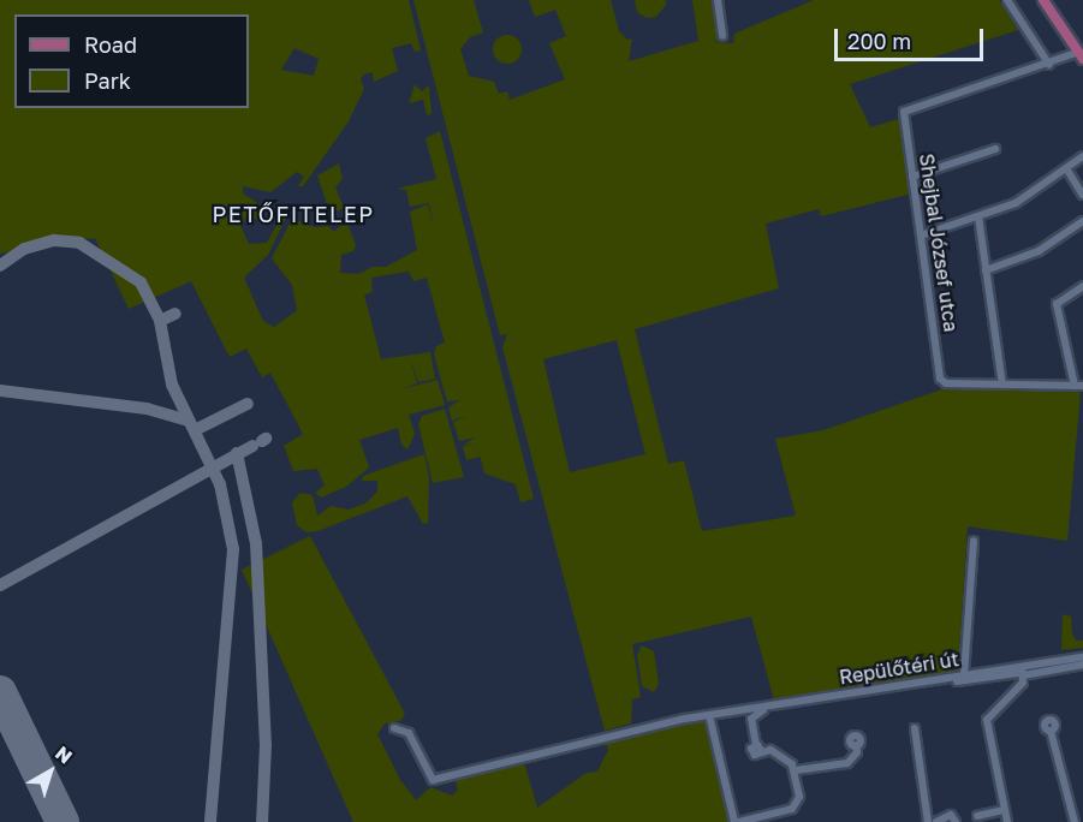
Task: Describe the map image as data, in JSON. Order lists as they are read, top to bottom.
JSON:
{
  "streets": {
    "street": ["Shejbal József utca", "Repülőtéri út"]
  },
  "districts": ["PETŐFITELEP"],
  "legend": ["Road", "Park"],
  "scale_bar": "200 m",
  "north": "top right"
}
